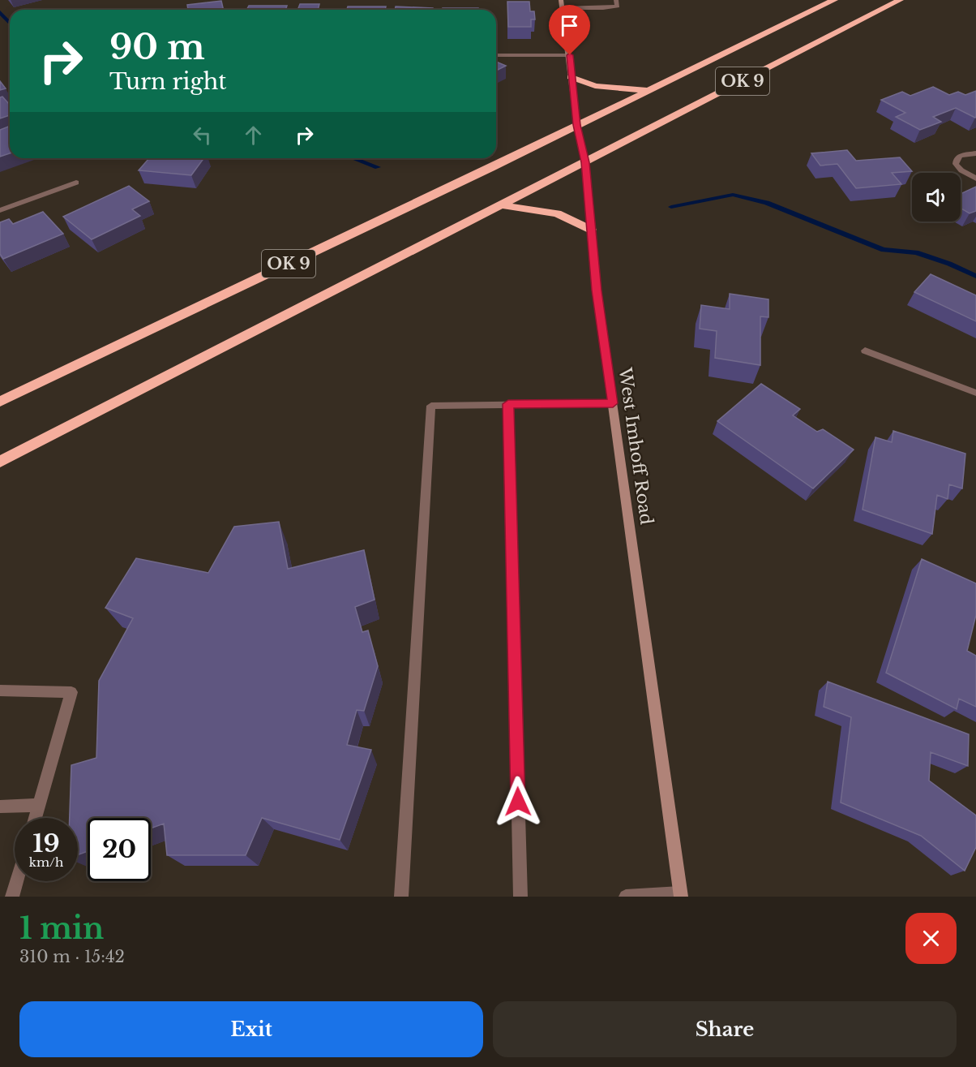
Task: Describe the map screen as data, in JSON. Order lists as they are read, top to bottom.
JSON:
{
  "streets": {
    "highway": ["OK 9"],
    "street": ["West Imhoff Road"]
  },
  "crossings": [
    ["OK 9", "West Imhoff Road"]
  ],
  "page": {
    "turn": ["90 m", "Turn right"],
    "speed": "19 km/h",
    "limit": "20",
    "heading": ["1 min", "310 m · 15:42"],
    "buttons": ["Exit", "Share"]
  }
}
